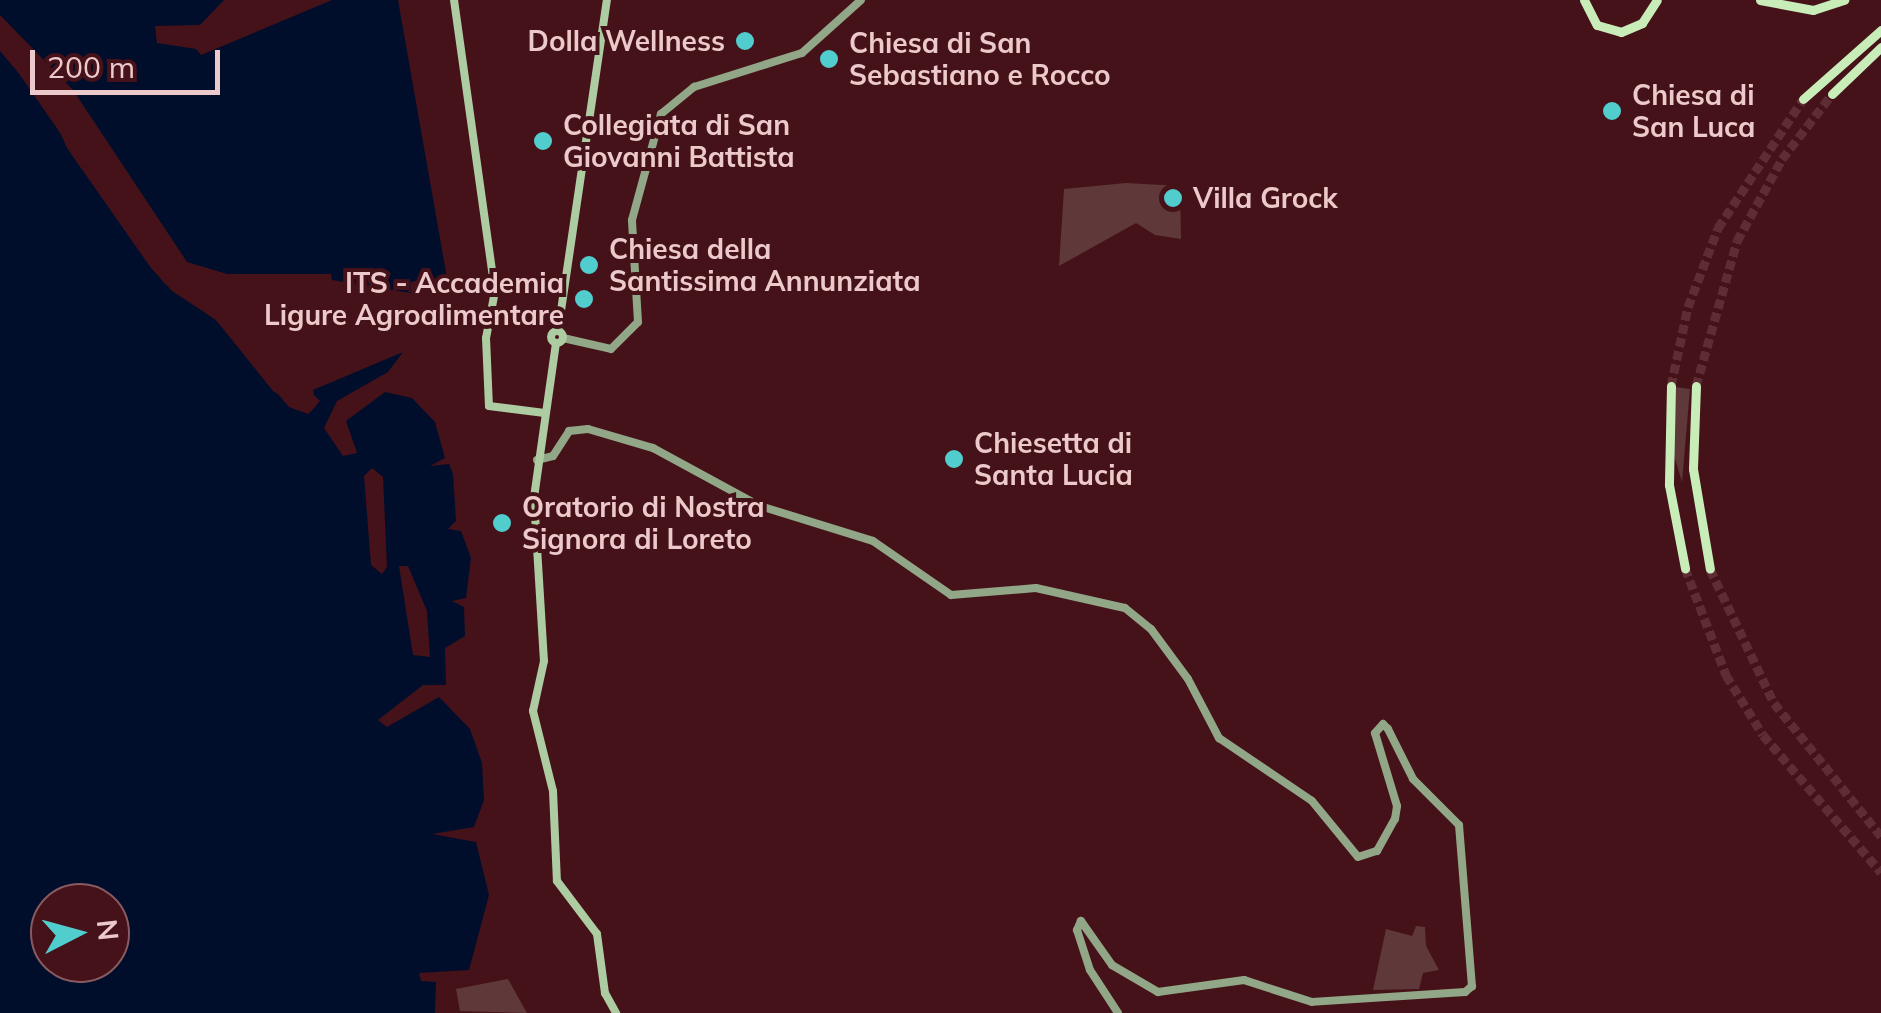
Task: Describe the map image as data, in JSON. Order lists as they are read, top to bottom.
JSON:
{
  "places": [
    "Dolla Wellness",
    "Chiesa di San Sebastiano e Rocco",
    "Chiesa di San Luca",
    "Collegiata di San Giovanni Battista",
    "Villa Grock",
    "Chiesa della Santissima Annunziata",
    "ITS - Accademia Ligure Agroalimentare",
    "Chiesetta di Santa Lucia",
    "Oratorio di Nostra Signora di Loreto"
  ],
  "scale_bar": "200 m",
  "north": "right"
}
